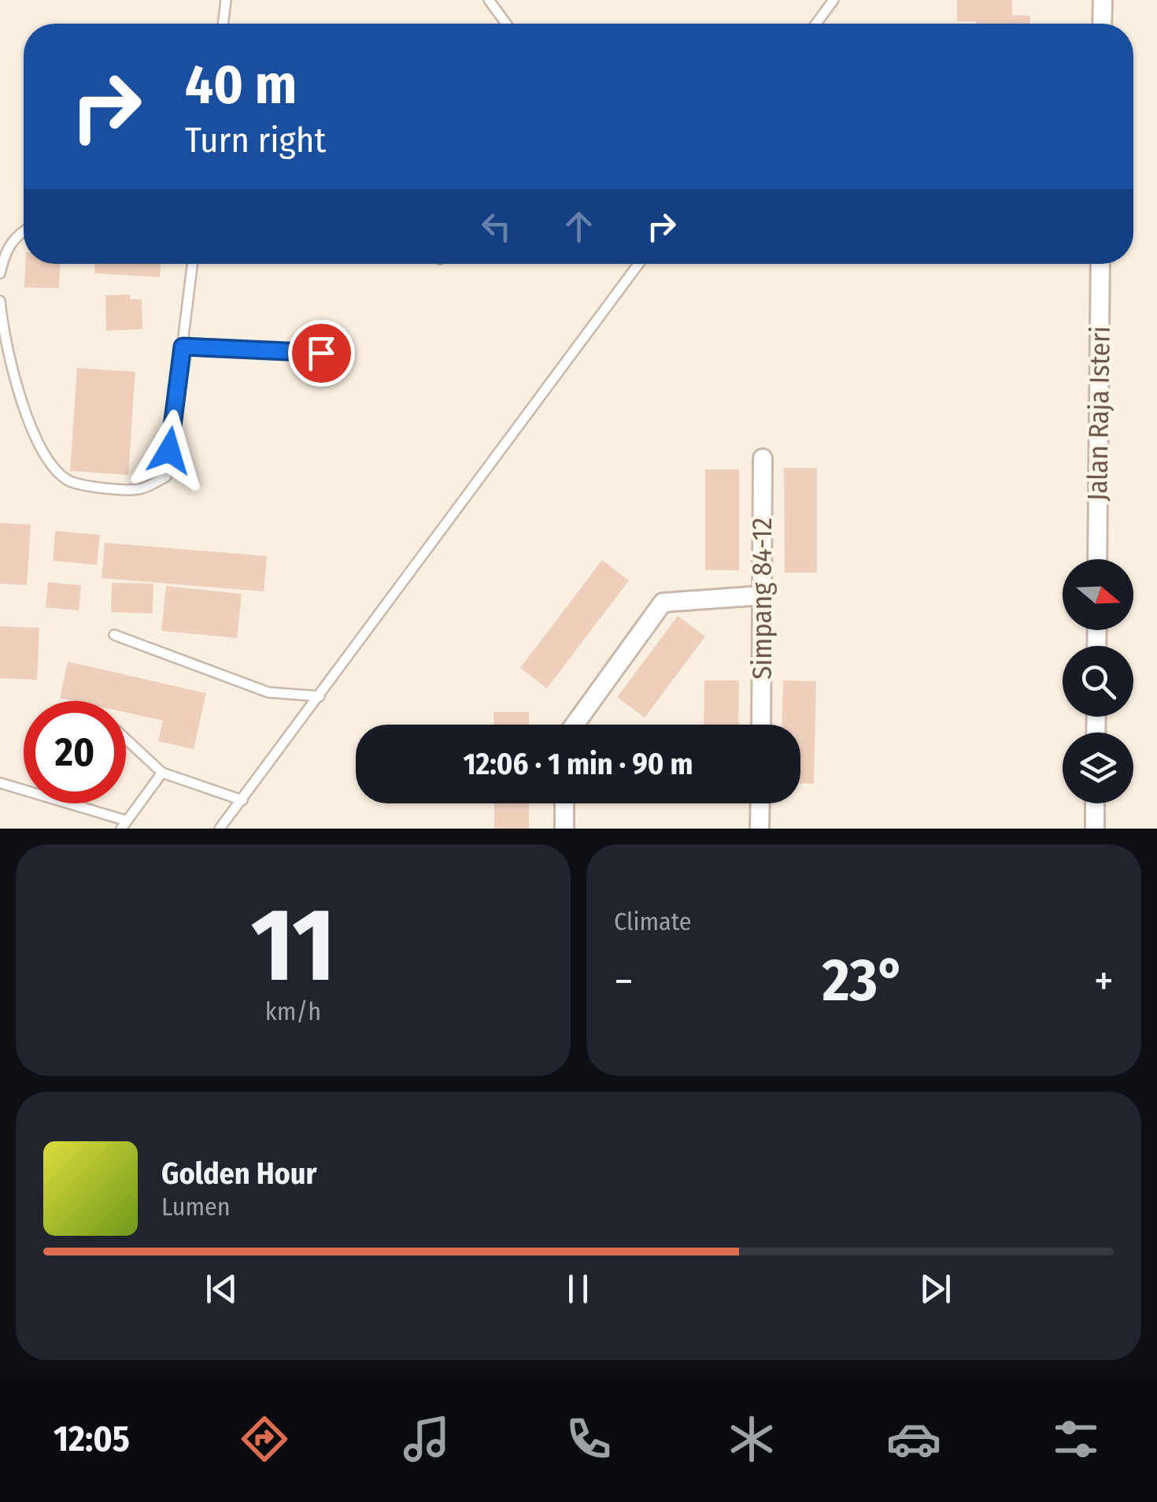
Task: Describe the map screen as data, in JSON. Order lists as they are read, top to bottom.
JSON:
{
  "streets": {
    "street": ["Jalan Raja Isteri", "Simpang 84-12"]
  },
  "north": "right",
  "page": {
    "turn": ["40 m", "Turn right"],
    "limit": "20",
    "trip": "12:06 · 1 min · 90 m",
    "tile": [
      ["11", "km/h"],
      "Climate"
    ],
    "heat": ["−", "23°", "+"],
    "song": ["Golden Hour", "Lumen"],
    "tabs": "12:05"
  }
}
